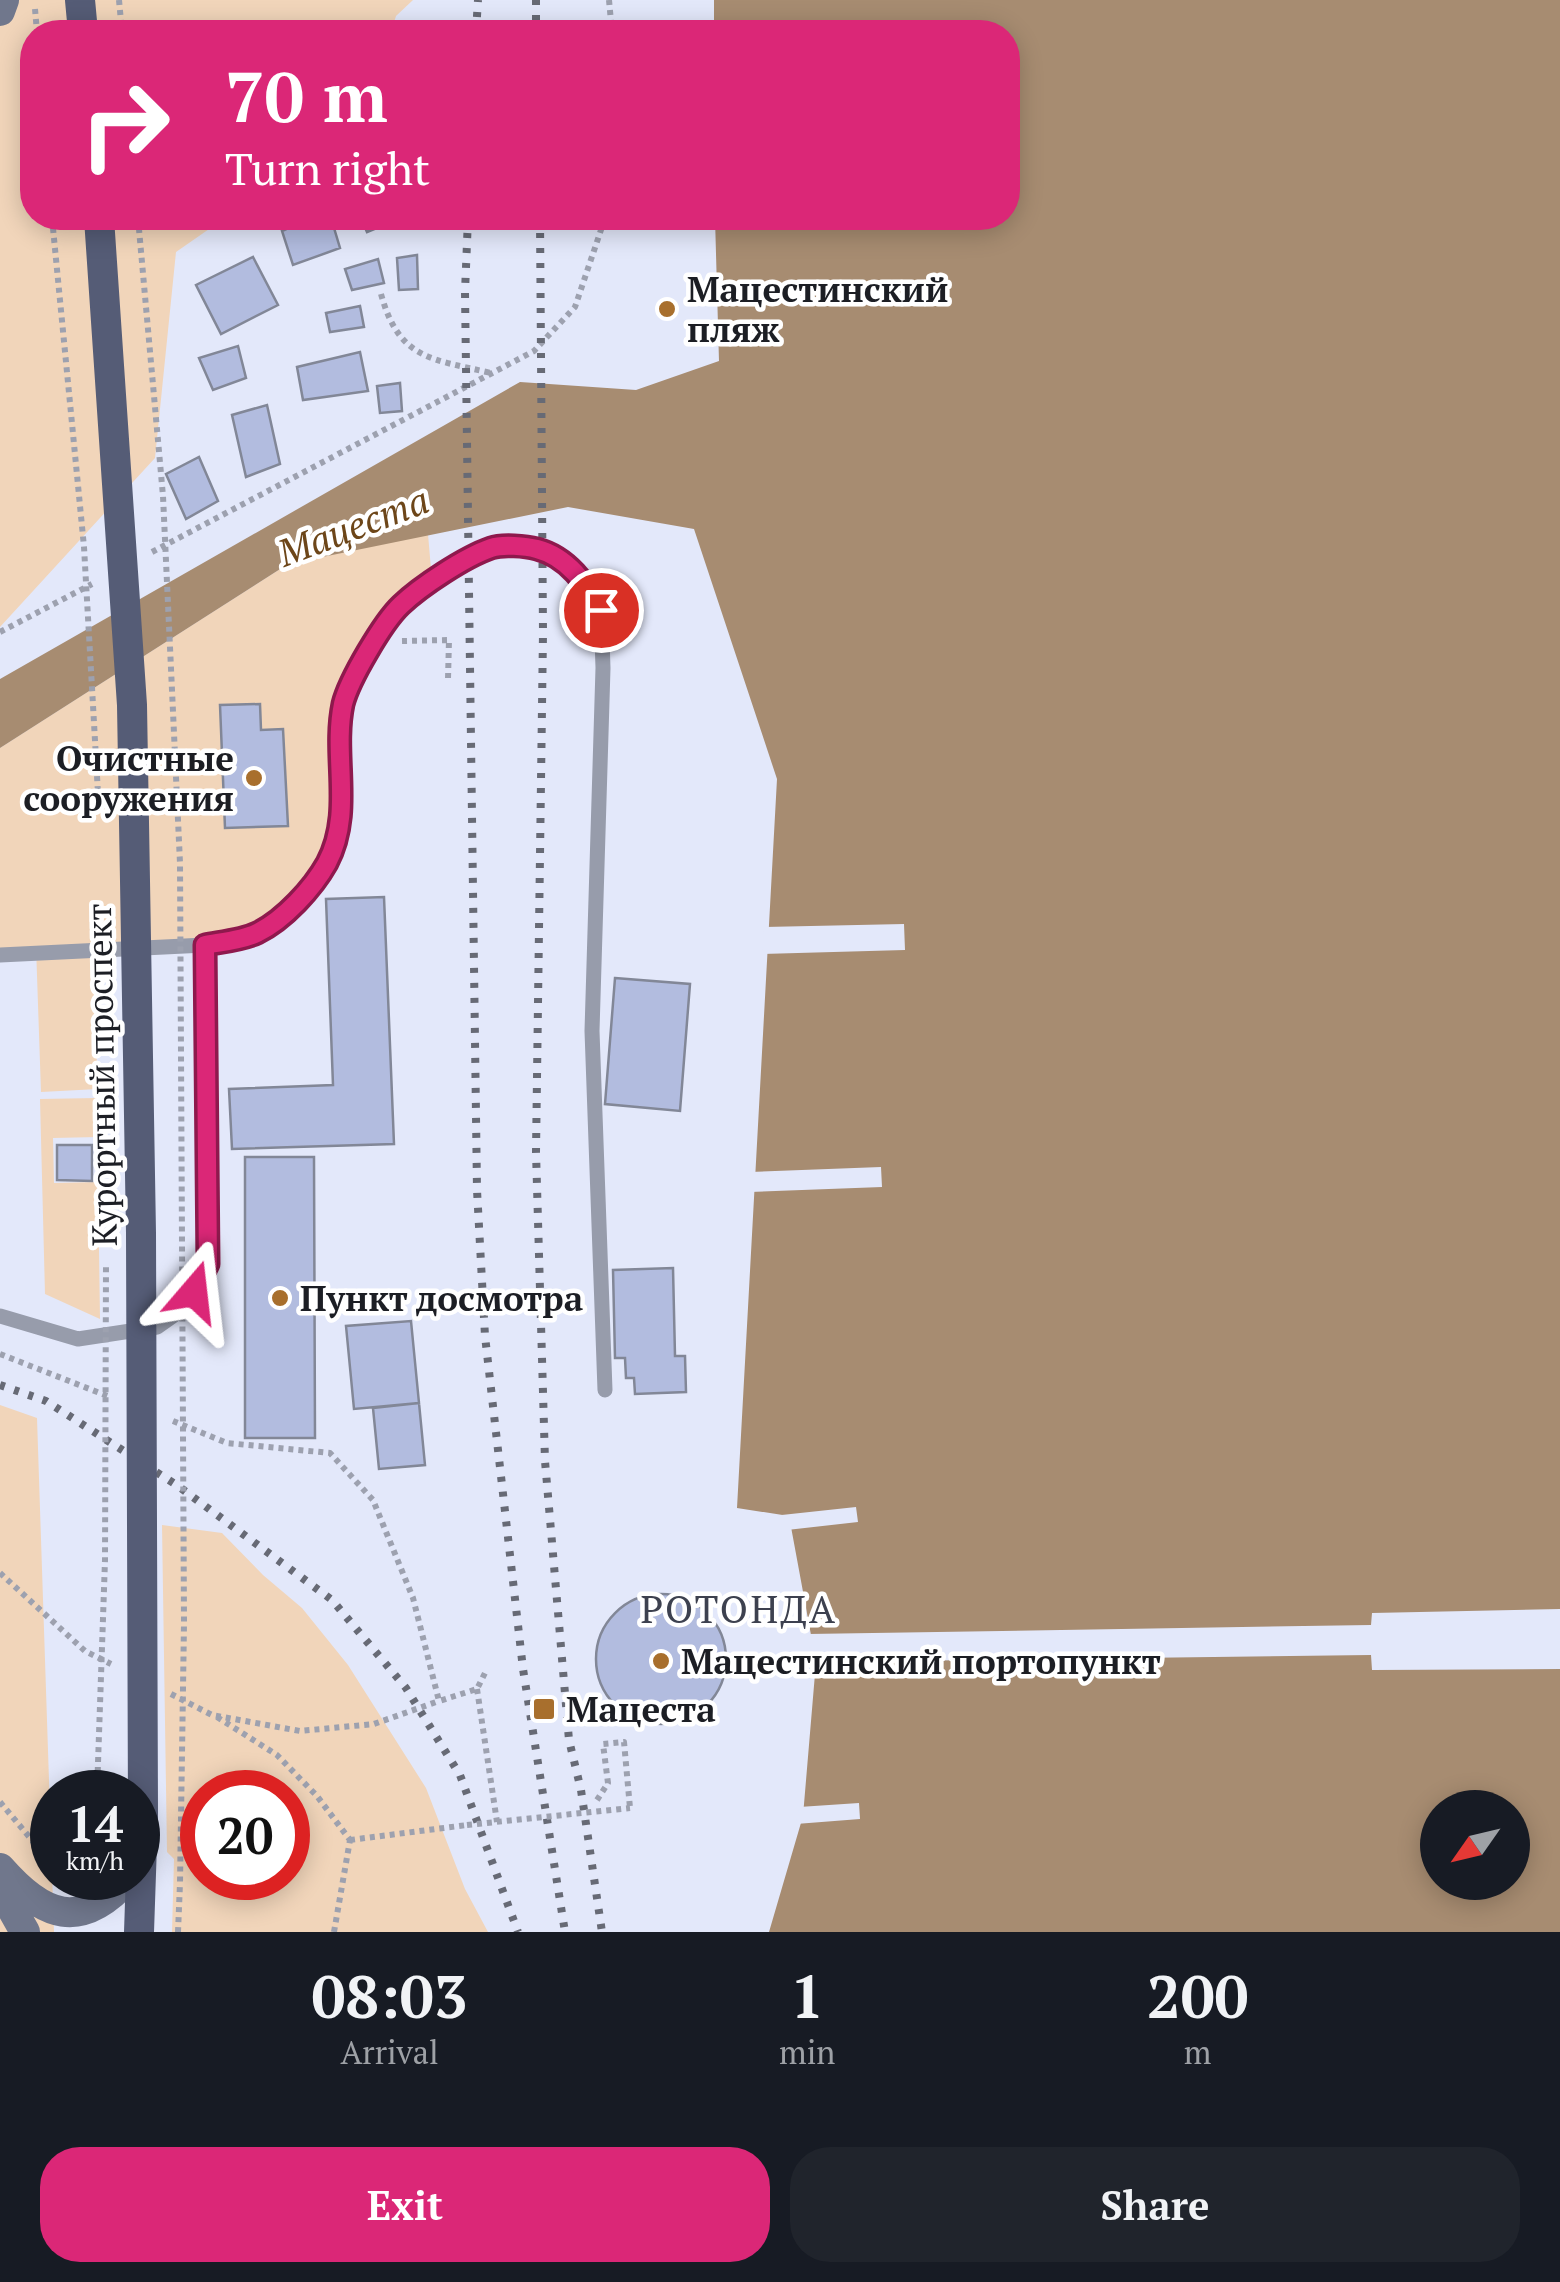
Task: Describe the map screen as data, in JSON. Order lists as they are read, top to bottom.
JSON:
{
  "streets": {
    "main road": ["Курортный проспект"]
  },
  "districts": ["РОТОНДА"],
  "water": ["Мацеста"],
  "places": {
    "other": [
      "Мацестинский пляж",
      "Очистные сооружения",
      "Пункт досмотра",
      "Мацестинский портопункт"
    ],
    "transit": ["Мацеста"]
  },
  "north": "bottom left",
  "page": {
    "turn": ["70 m", "Turn right"],
    "speed": "14 km/h",
    "limit": "20",
    "eta": [
      "08:03",
      "Arrival",
      "1",
      "min",
      "200",
      "m"
    ],
    "buttons": ["Exit", "Share"]
  }
}
